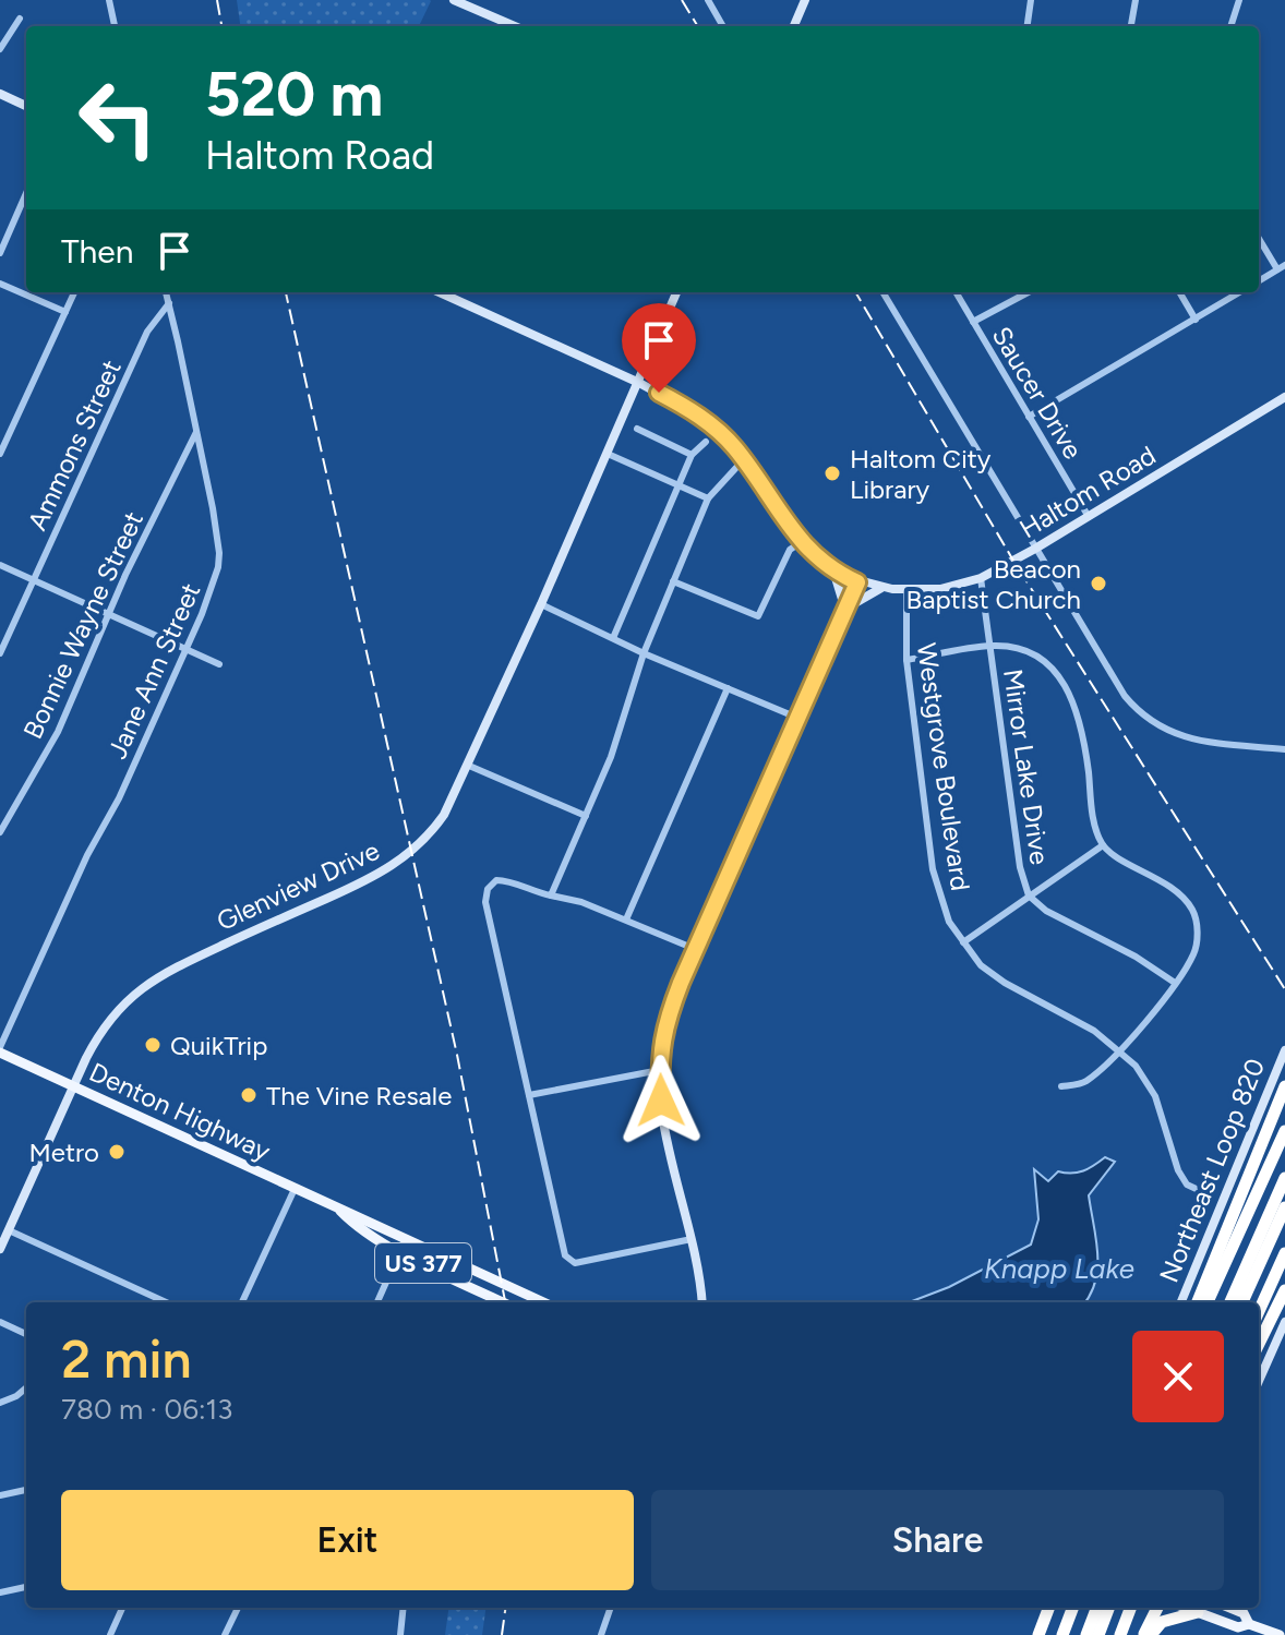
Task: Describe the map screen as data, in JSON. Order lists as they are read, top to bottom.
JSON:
{
  "streets": {
    "main road": [
      "Haltom Road",
      "Glenview Drive",
      "Denton Highway",
      "Northeast Loop 820",
      "US 377"
    ],
    "street": [
      "Saucer Drive",
      "Ammons Street",
      "Bonnie Wayne Street",
      "Jane Ann Street",
      "Westgrove Boulevard",
      "Mirror Lake Drive"
    ]
  },
  "crossings": [
    ["Saucer Drive", "Haltom Road"],
    ["Ammons Street", "Jane Ann Street"],
    ["Haltom Road", "Westgrove Boulevard"],
    ["Haltom Road", "Mirror Lake Drive"],
    ["Haltom Road", "Glenview Drive"],
    ["Bonnie Wayne Street", "Jane Ann Street"],
    ["Jane Ann Street", "Denton Highway"],
    ["Glenview Drive", "Denton Highway"]
  ],
  "water": ["Knapp Lake"],
  "places": [
    "Haltom City Library",
    "Beacon Baptist Church",
    "QuikTrip",
    "The Vine Resale",
    "Metro"
  ],
  "page": {
    "turn": ["520 m", "Haltom Road"],
    "then": "Then",
    "heading": ["2 min", "780 m · 06:13"],
    "buttons": ["Exit", "Share"]
  }
}
